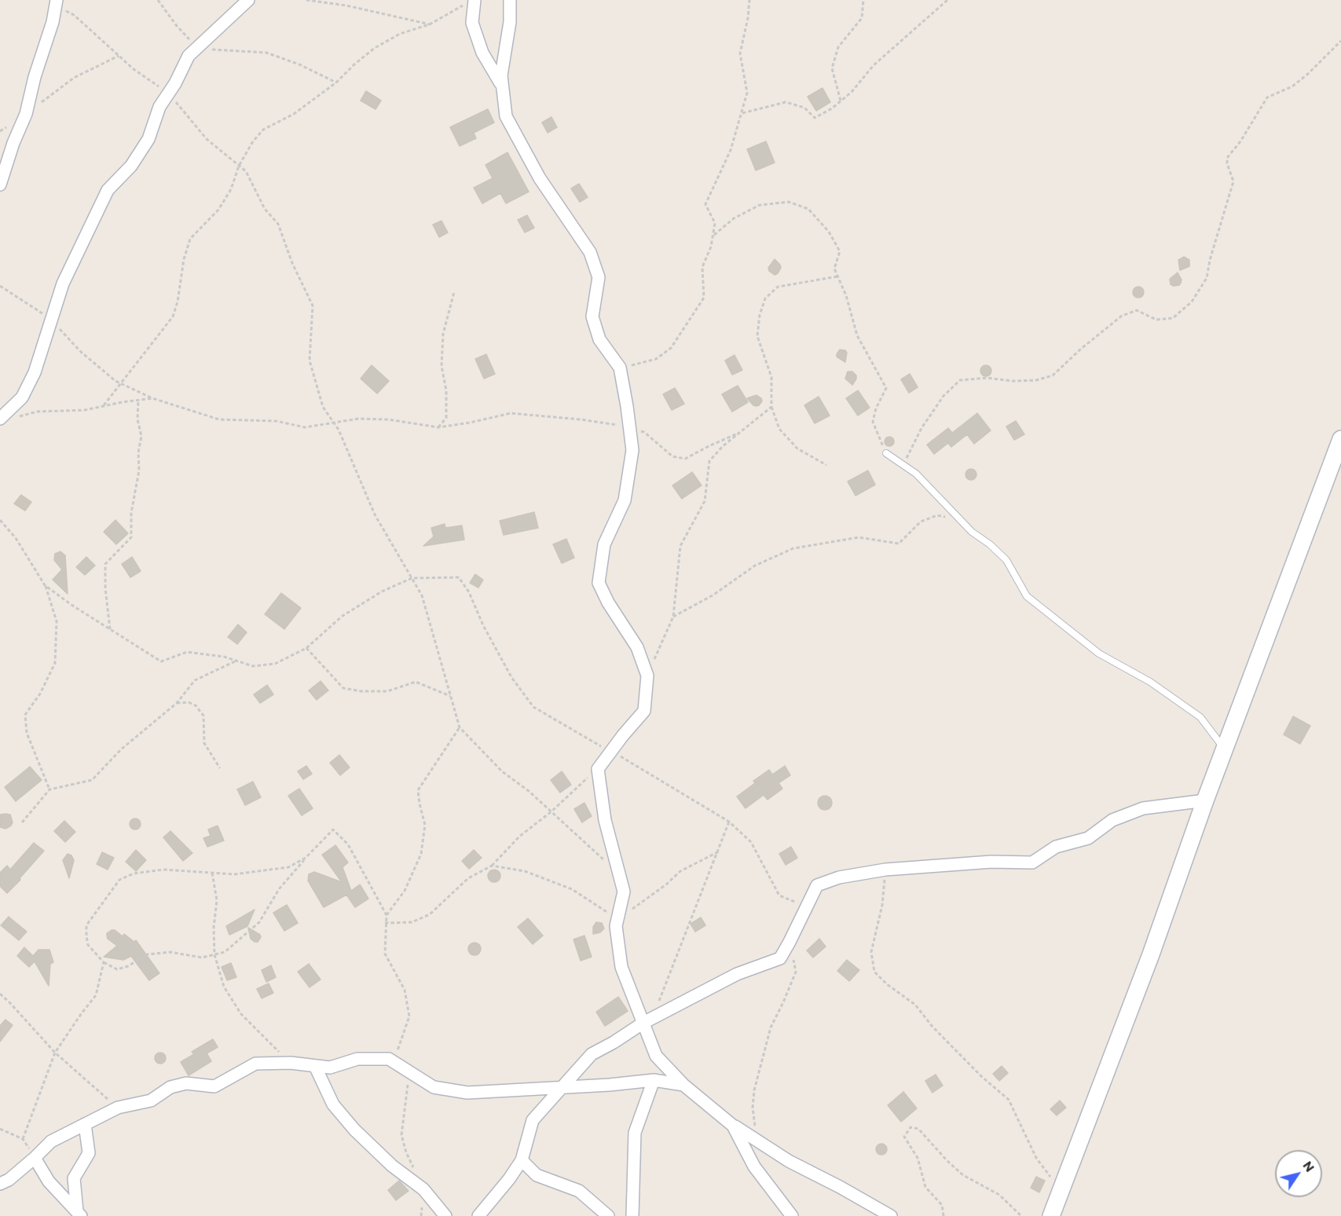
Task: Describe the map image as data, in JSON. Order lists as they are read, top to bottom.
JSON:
{
  "north": "top right"
}
